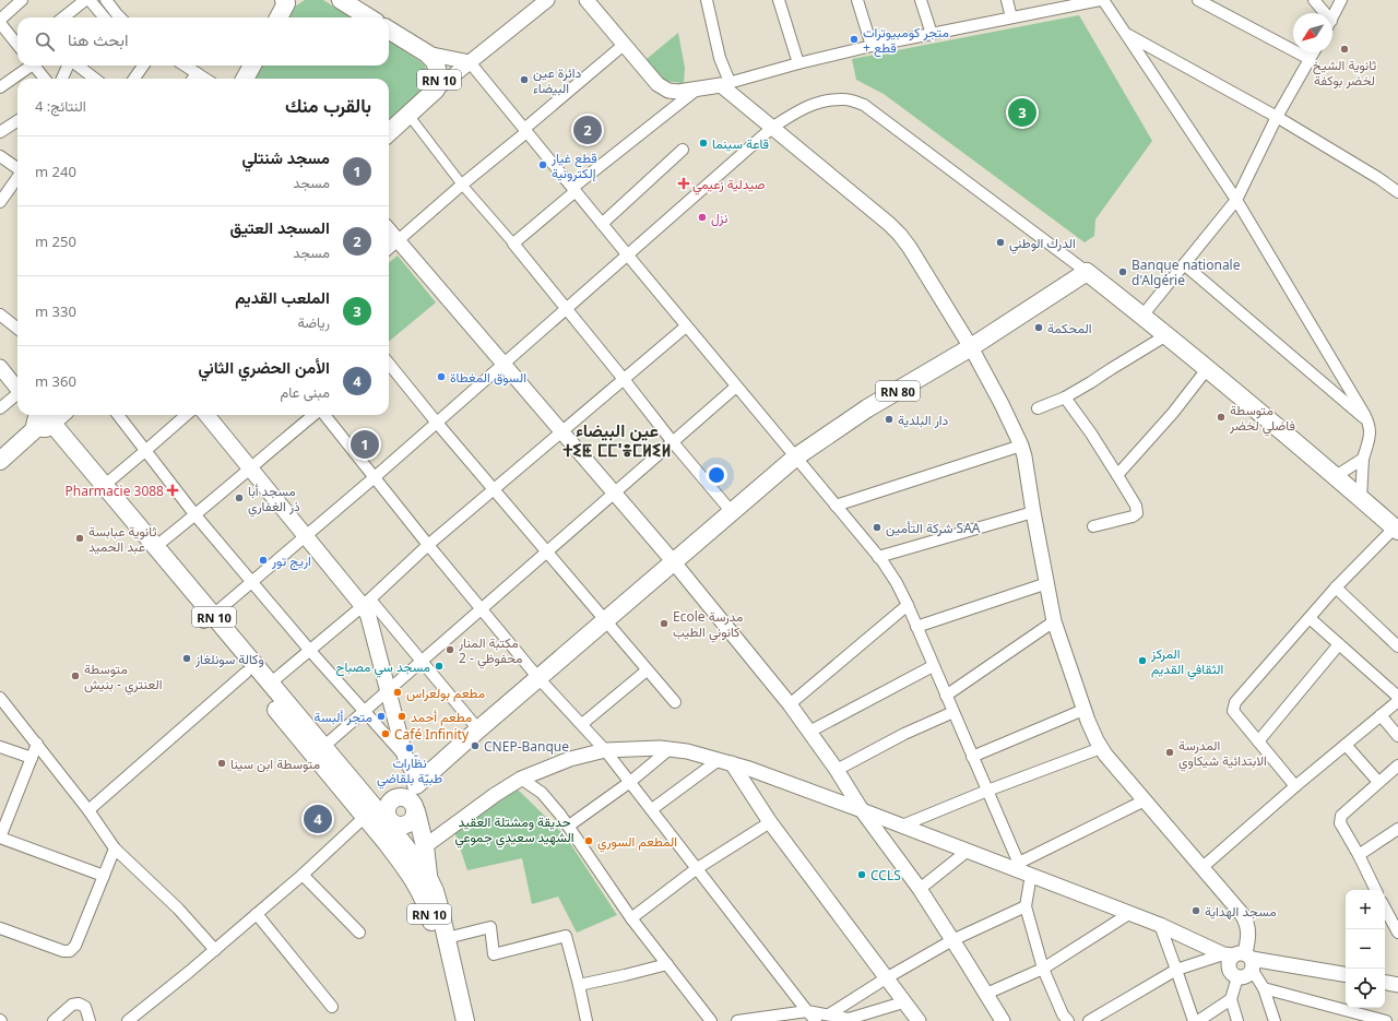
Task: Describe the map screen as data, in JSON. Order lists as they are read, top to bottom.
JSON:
{
  "streets": {
    "main road": ["RN 10", "RN 80"]
  },
  "crossings": [
    ["RN 10", "RN 80"]
  ],
  "districts": ["عين البيضاء ⵜⵉⵟ ⵎⵎ'ⴻⵎⵍⵉⵍ"],
  "parks": ["حديقة ومشتلة العقيد الشهيد سعيدي جموعي"],
  "places": {
    "other": [
      "متجر كومبيوترات + قطع",
      "ثانوية الشيخ لخضر بوكفة",
      "دائرة عين البيضاء",
      "قاعة سينما",
      "قطع غيار إلكترونية",
      "نزل",
      "الدرك الوطني",
      "Banque nationale d'Algérie",
      "المحكمة",
      "السوق المغطاة",
      "متوسطة فاضلي لخضر",
      "دار البلدية",
      "مسجد أبا ذر الغفاري",
      "شركة التأمين SAA",
      "ثانوية عبابسة عبد الحميد",
      "اريج تور",
      "Ecole مدرسة كانوني الطيب",
      "مكتبة المنار 2 - محفوظي",
      "وكالة سونلغاز",
      "المركز الثقافي القديم",
      "مسجد سي مصباح",
      "متوسطة العنتري - بنيش",
      "مطعم بولعراس",
      "متجر ألبسة",
      "مطعم أحمد",
      "Café Infinity",
      "CNEP-Banque",
      "نظّارات طبيّة بلقاضي",
      "المدرسة الابتدائية شيكاوي",
      "متوسطة ابن سينا",
      "المطعم السوري",
      "CCLS",
      "مسجد الهداية"
    ],
    "health": ["صيدلية زعيمي", "Pharmacie 3088"]
  },
  "north": "bottom left",
  "page": {
    "search": "ابحث هنا",
    "heading": ["بالقرب منك", "النتائج: 4"],
    "pins": [
      "3",
      "2",
      "1",
      "4"
    ],
    "list": [
      {
        "mark": "1",
        "name": "مسجد شنتلي",
        "note": "مسجد",
        "value": "240 m"
      },
      {
        "mark": "2",
        "name": "المسجد العتيق",
        "note": "مسجد",
        "value": "250 m"
      },
      {
        "mark": "3",
        "name": "الملعب القديم",
        "note": "رياضة",
        "value": "330 m"
      },
      {
        "mark": "4",
        "name": "الأمن الحضري الثاني",
        "note": "مبنى عام",
        "value": "360 m"
      }
    ],
    "map_buttons": ["+", "−"]
  }
}
